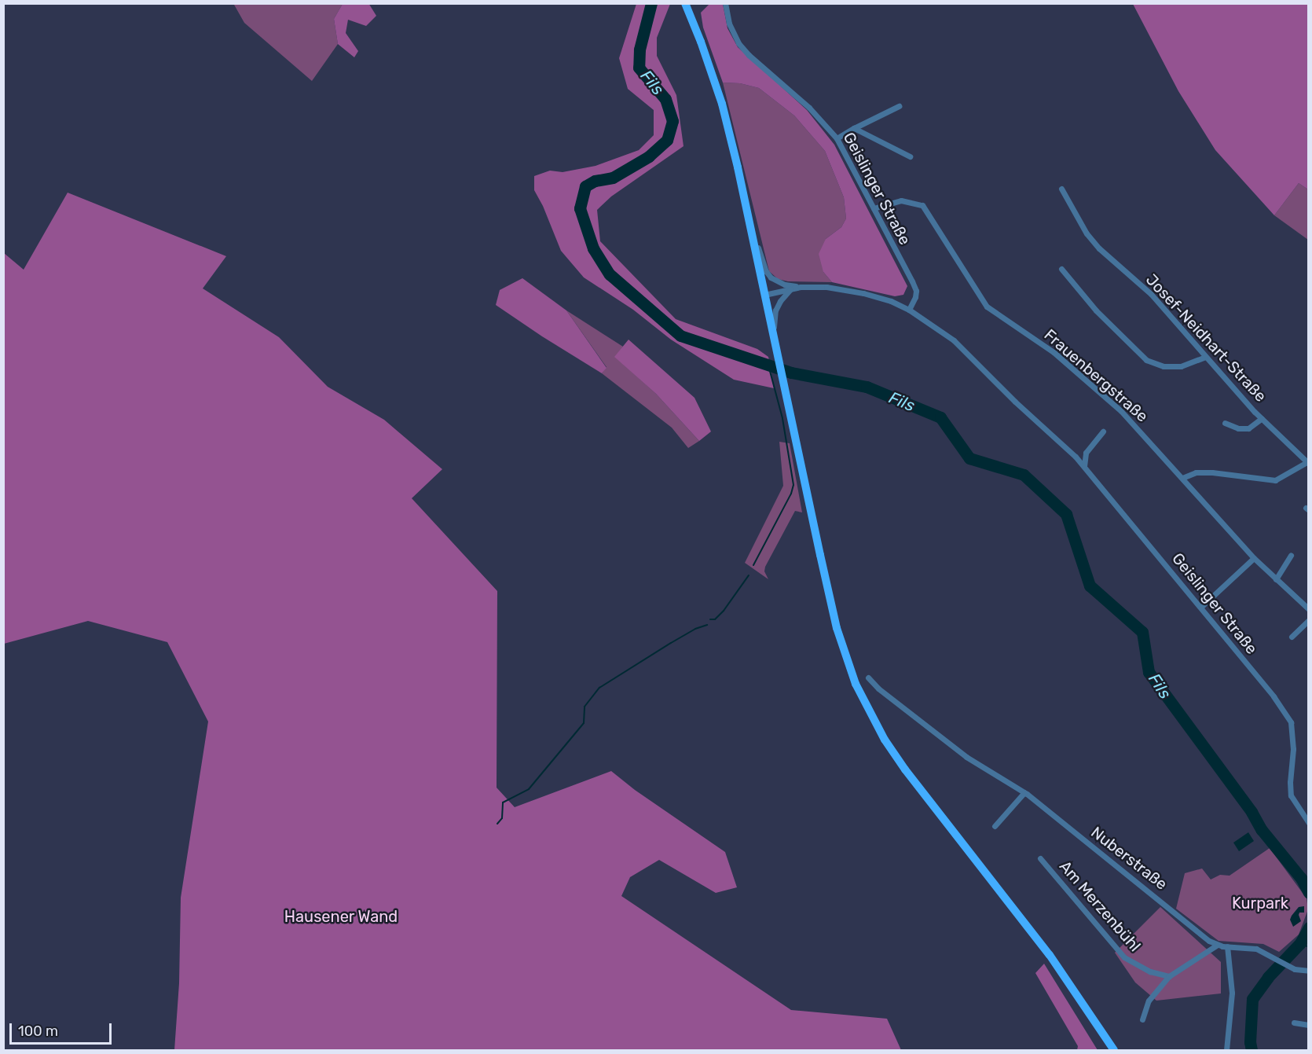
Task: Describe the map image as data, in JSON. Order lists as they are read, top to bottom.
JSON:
{
  "streets": {
    "street": [
      "Geislinger Straße",
      "Josef-Neidhart-Straße",
      "Frauenbergstraße",
      "Nuberstraße",
      "Am Merzenbühl"
    ]
  },
  "crossings": [
    ["Geislinger Straße", "Frauenbergstraße"]
  ],
  "water": ["Fils"],
  "parks": ["Kurpark", "Hausener Wand"],
  "scale_bar": "100 m"
}
